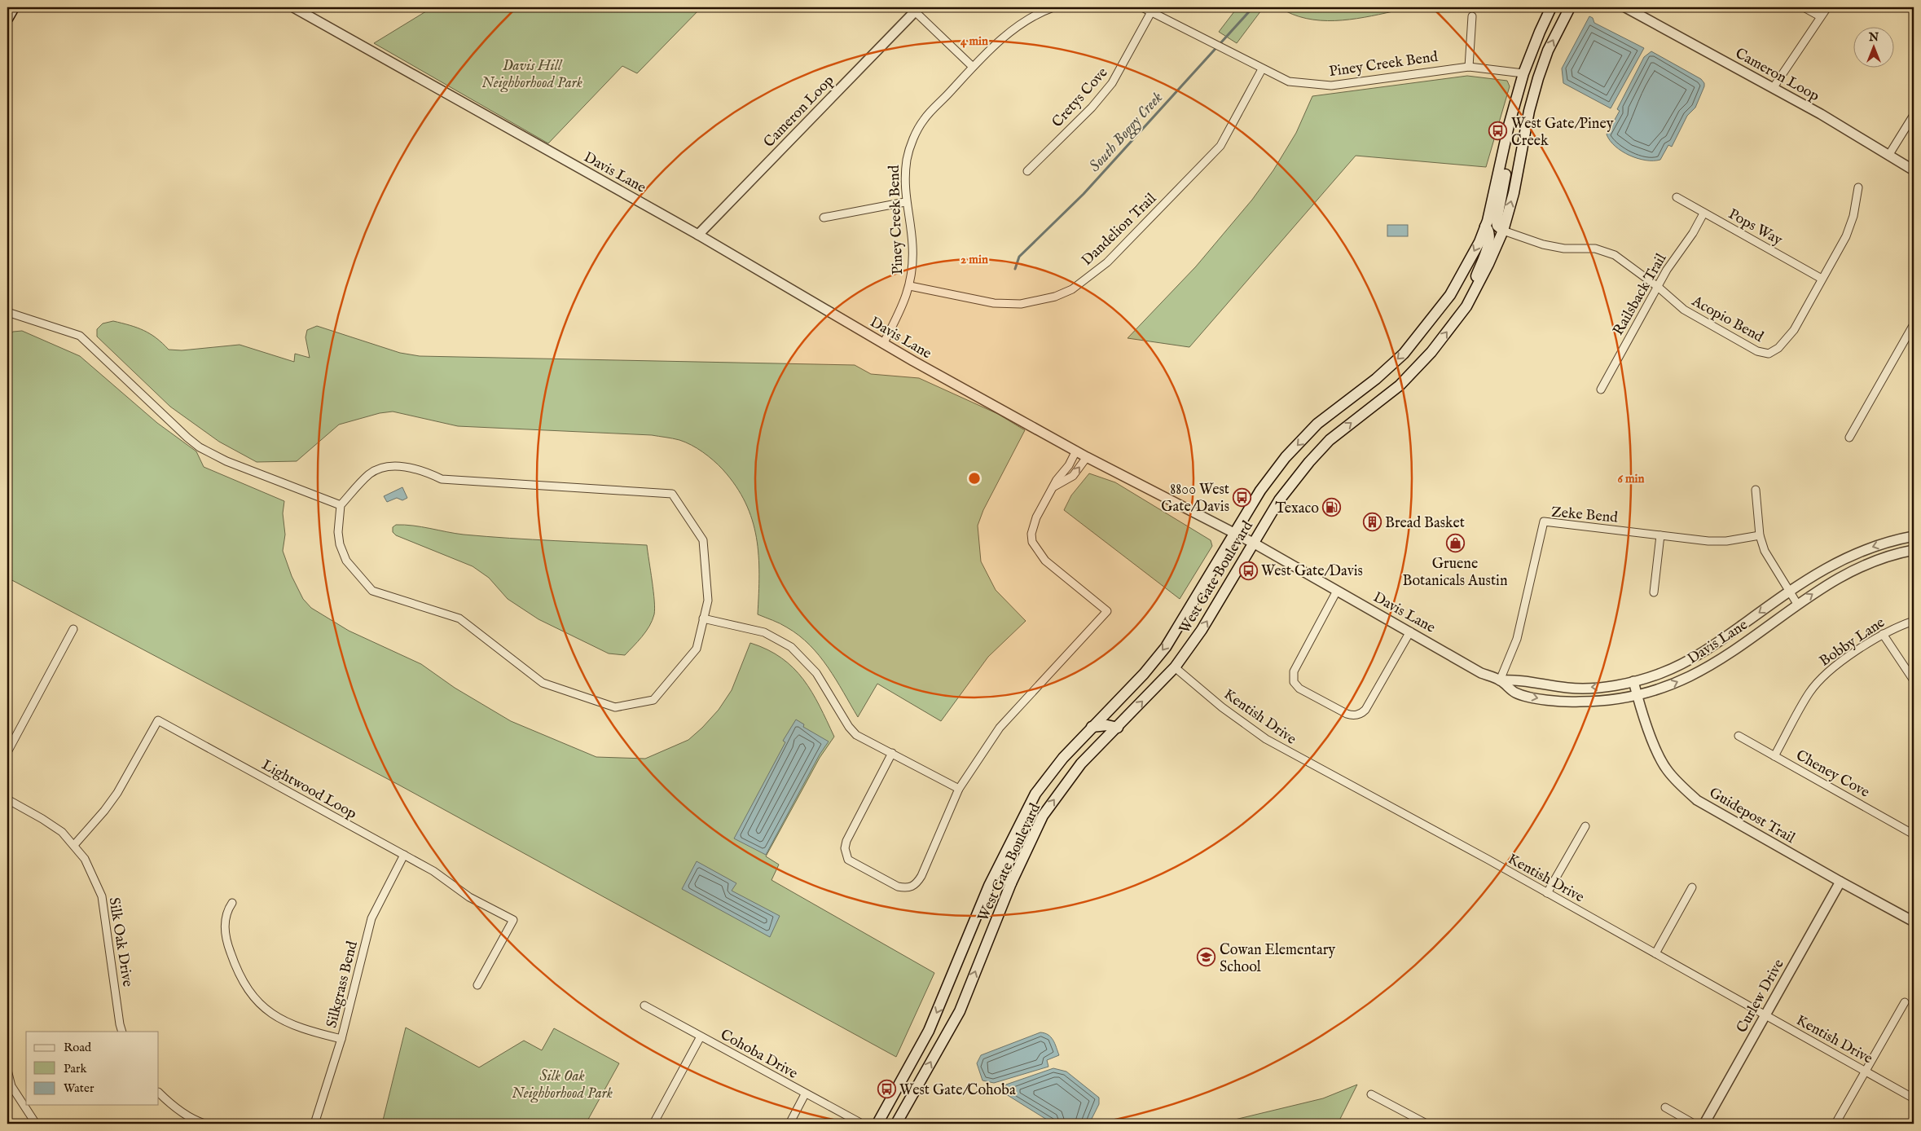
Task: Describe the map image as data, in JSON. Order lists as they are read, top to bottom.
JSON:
{
  "streets": {
    "main road": ["West Gate Boulevard"],
    "street": [
      "Piney Creek Bend",
      "Cameron Loop",
      "Cretys Cove",
      "Davis Lane",
      "Pops Way",
      "Dandelion Trail",
      "Railsback Trail",
      "Acopio Bend",
      "Zeke Bend",
      "Bobby Lane",
      "Kentish Drive",
      "Cheney Cove",
      "Lightwood Loop",
      "Guidepost Trail",
      "Silk Oak Drive",
      "Silkgrass Bend",
      "Curlew Drive",
      "Cohoba Drive"
    ]
  },
  "crossings": [
    ["Piney Creek Bend", "Cretys Cove"],
    ["Piney Creek Bend", "Davis Lane"],
    ["Piney Creek Bend", "Dandelion Trail"],
    ["Piney Creek Bend", "West Gate Boulevard"],
    ["Cameron Loop", "Davis Lane"],
    ["Davis Lane", "Zeke Bend"],
    ["Davis Lane", "West Gate Boulevard"],
    ["Davis Lane", "Guidepost Trail"],
    ["Pops Way", "Railsback Trail"],
    ["Pops Way", "Acopio Bend"],
    ["Railsback Trail", "Acopio Bend"],
    ["Acopio Bend", "West Gate Boulevard"],
    ["West Gate Boulevard", "Kentish Drive"],
    ["Bobby Lane", "Cheney Cove"],
    ["Kentish Drive", "Curlew Drive"],
    ["Lightwood Loop", "Silk Oak Drive"],
    ["Lightwood Loop", "Silkgrass Bend"],
    ["Guidepost Trail", "Curlew Drive"]
  ],
  "water": ["South Boggy Creek"],
  "parks": ["Davis Hill Neighborhood Park", "Silk Oak Neighborhood Park"],
  "places": {
    "bus stop": [
      "West Gate/Piney Creek",
      "8800 West Gate/Davis",
      "West Gate/Davis",
      "West Gate/Cohoba"
    ],
    "fuel station": ["Texaco"],
    "building": ["Bread Basket"],
    "shop": ["Gruene Botanicals Austin"],
    "school or university": ["Cowan Elementary School"]
  },
  "legend": ["Road", "Park", "Water"],
  "north": "top",
  "rings": ["4 min", "2 min", "6 min"]
}
